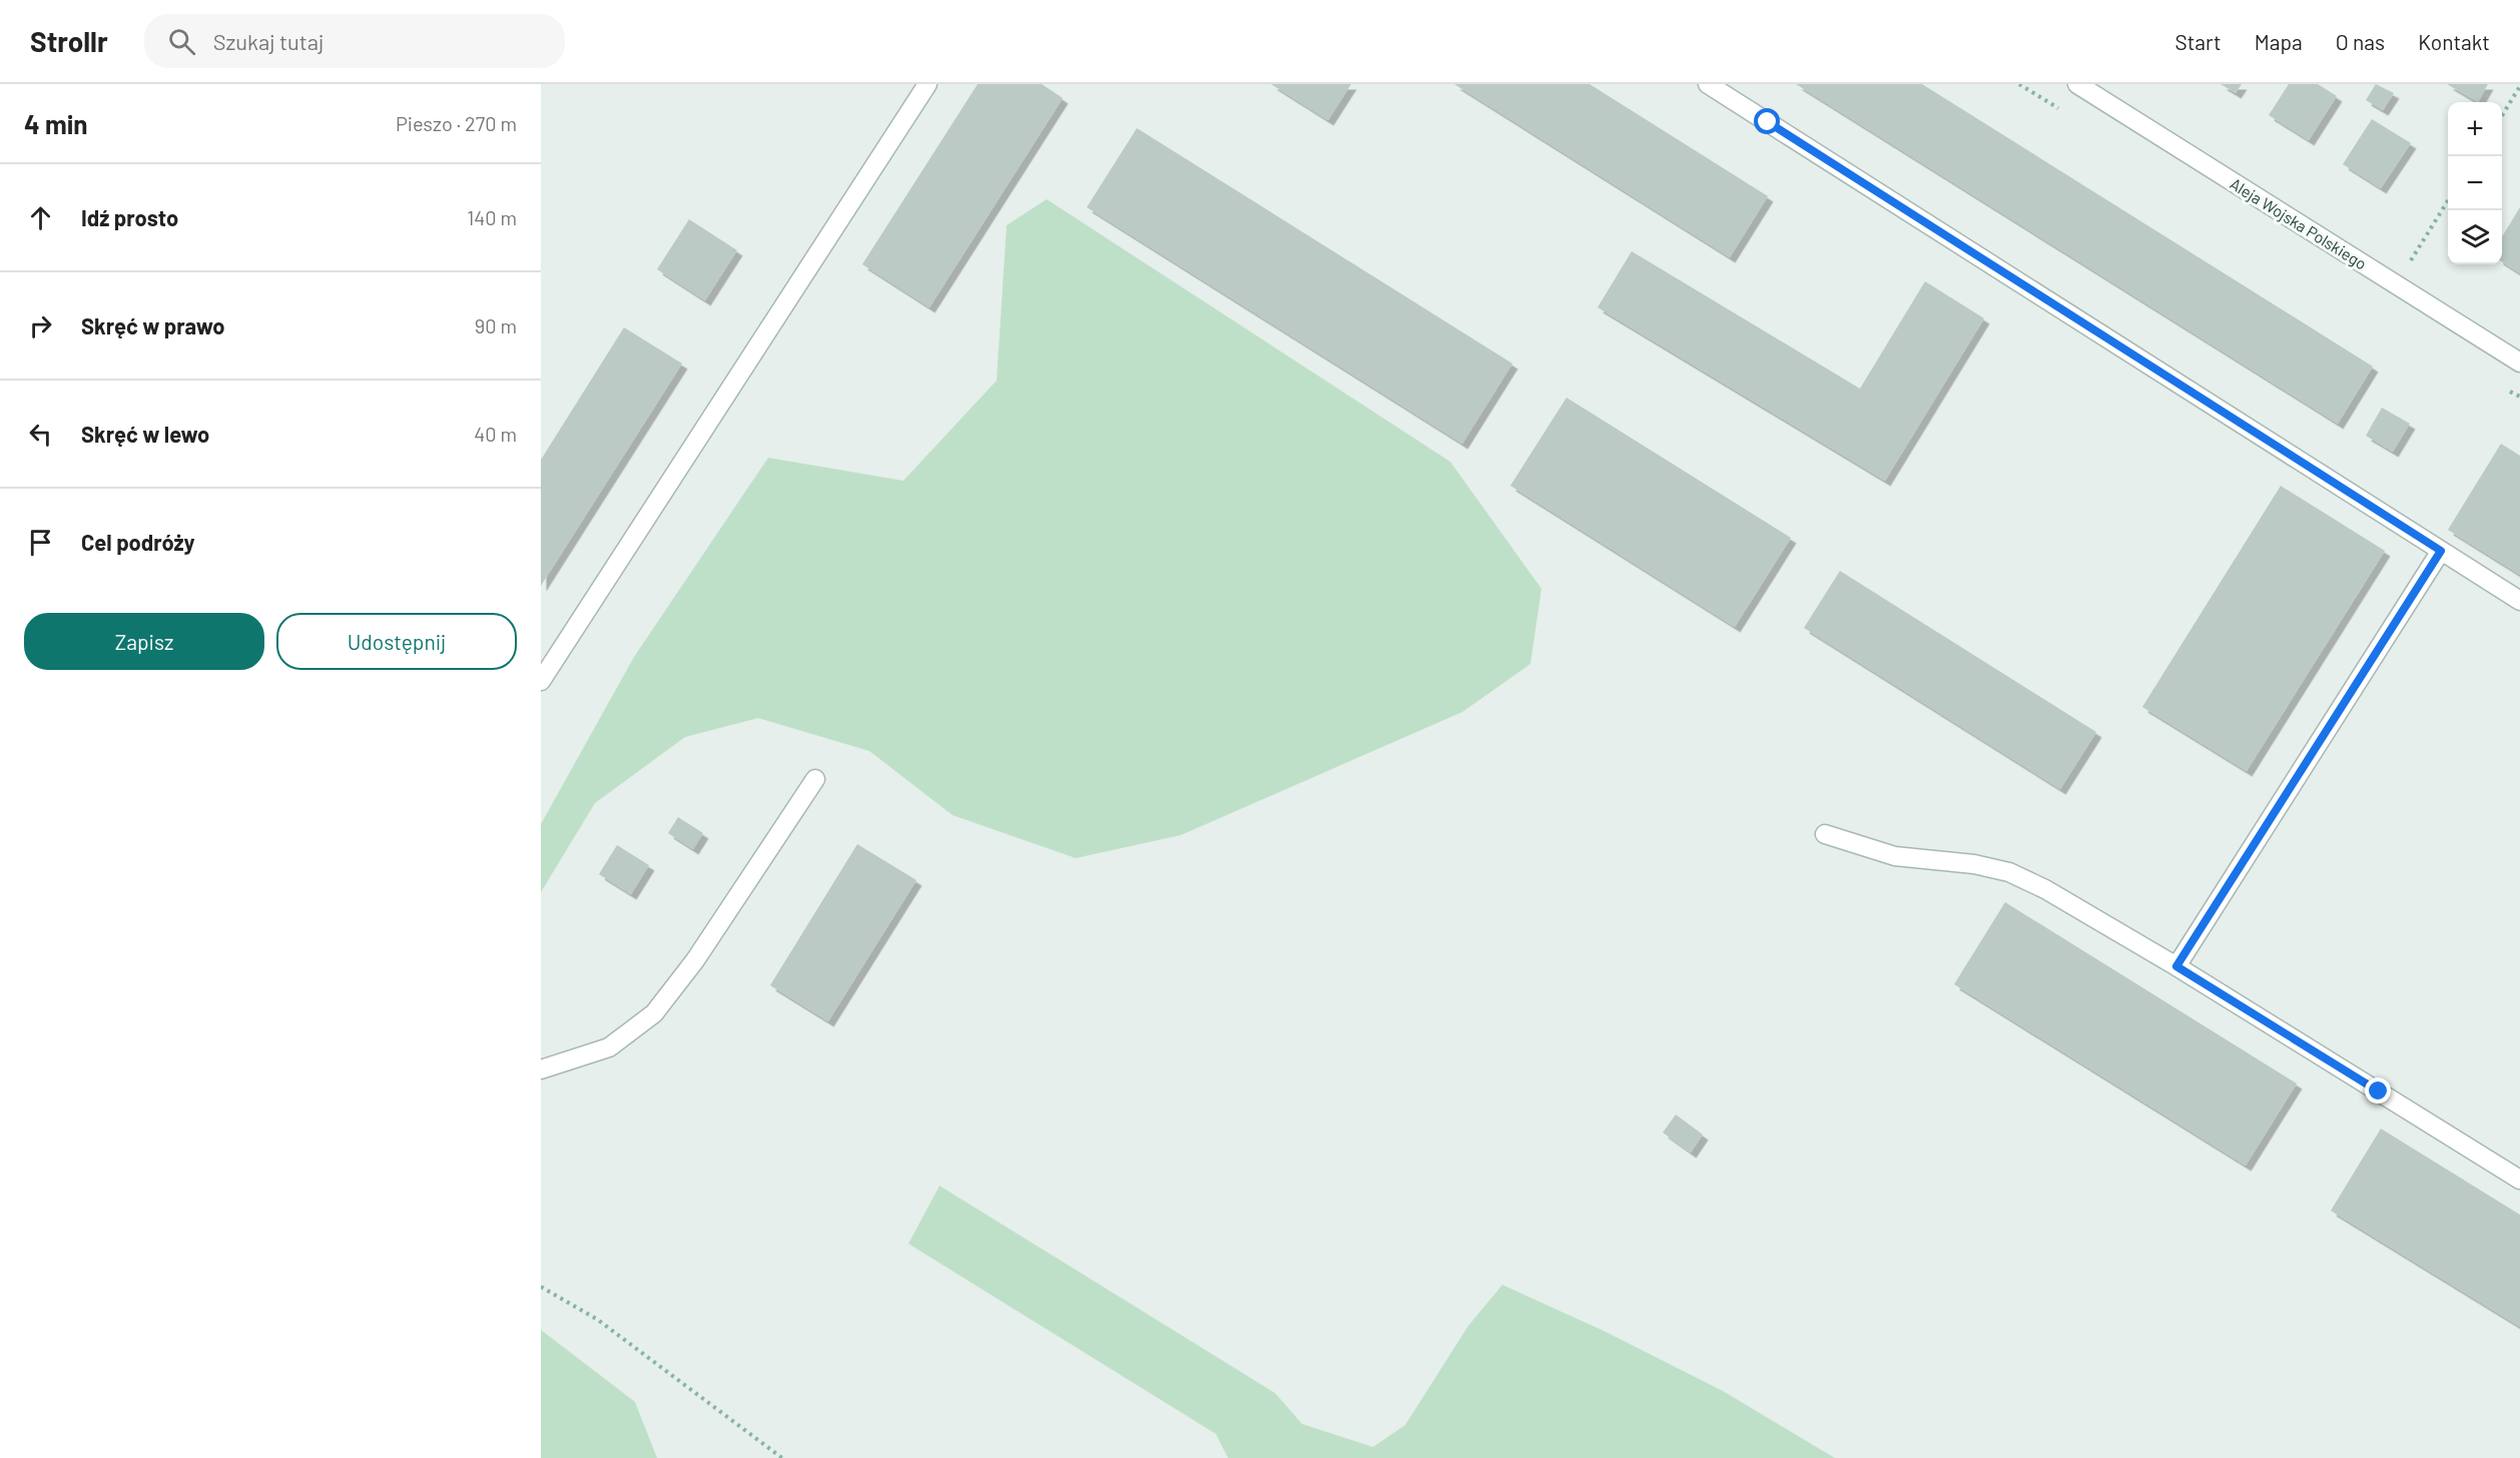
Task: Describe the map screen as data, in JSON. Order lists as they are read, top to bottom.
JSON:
{
  "streets": {
    "street": ["Aleja Wojska Polskiego"]
  },
  "page": {
    "header": "Strollr",
    "search": "Szukaj tutaj",
    "nav": [
      "Start",
      "Mapa",
      "O nas",
      "Kontakt"
    ],
    "heading": ["4 min", "Pieszo · 270 m"],
    "map_buttons": ["+", "−"],
    "list": [
      ["Idź prosto", "140 m"],
      ["Skręć w prawo", "90 m"],
      ["Skręć w lewo", "40 m"],
      "Cel podróży"
    ],
    "buttons": ["Zapisz", "Udostępnij"]
  }
}
